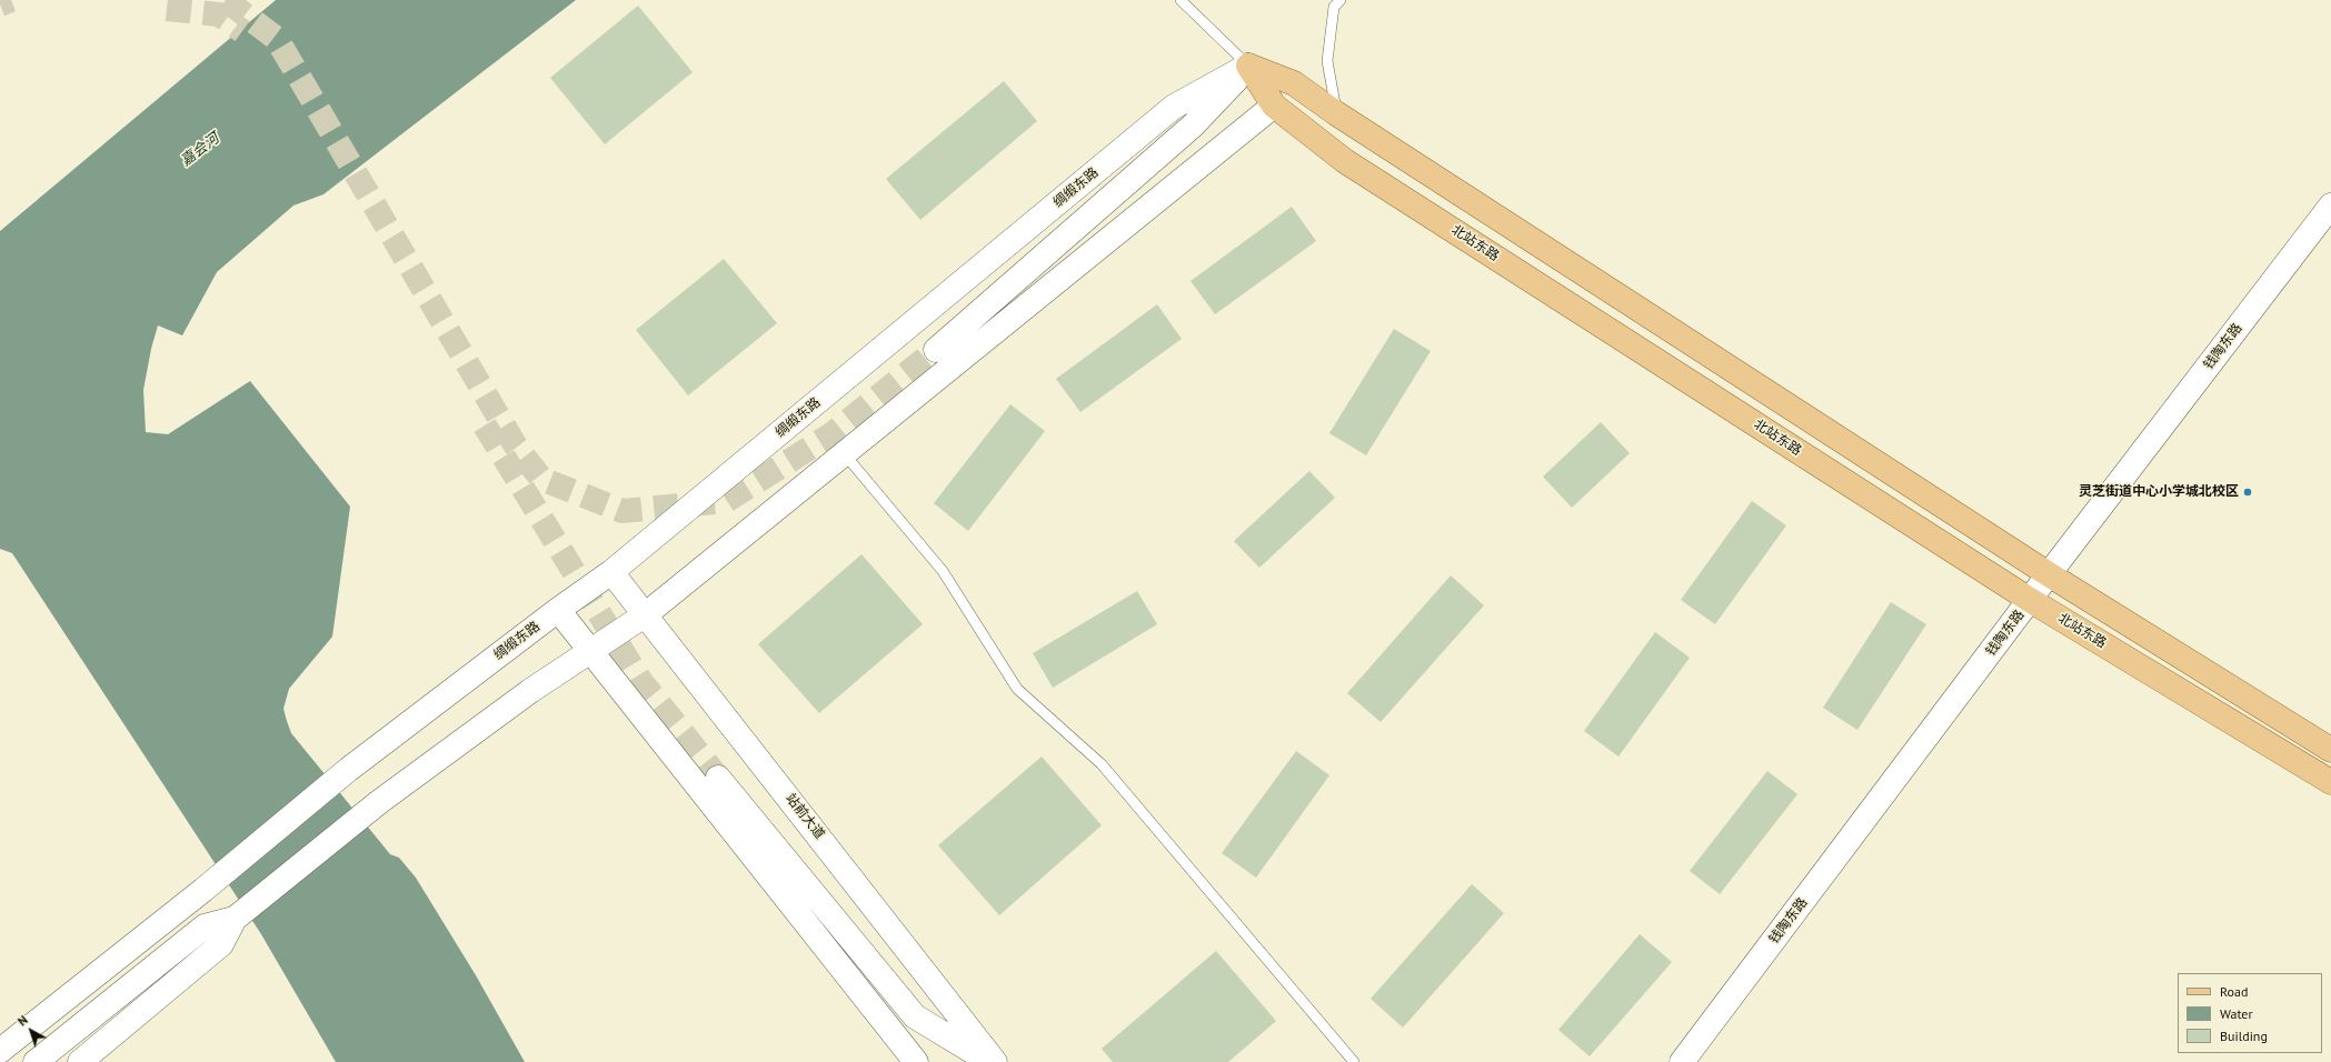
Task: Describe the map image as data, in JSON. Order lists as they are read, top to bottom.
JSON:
{
  "streets": {
    "main road": [
      "绸缎东路",
      "北站东路",
      "钱陶东路",
      "站前大道"
    ]
  },
  "crossings": [
    ["绸缎东路", "北站东路"],
    ["绸缎东路", "站前大道"],
    ["北站东路", "钱陶东路"]
  ],
  "water": ["嘉会河"],
  "places": ["灵芝街道中心小学城北校区"],
  "legend": ["Road", "Water", "Building"],
  "north": "top left"
}
